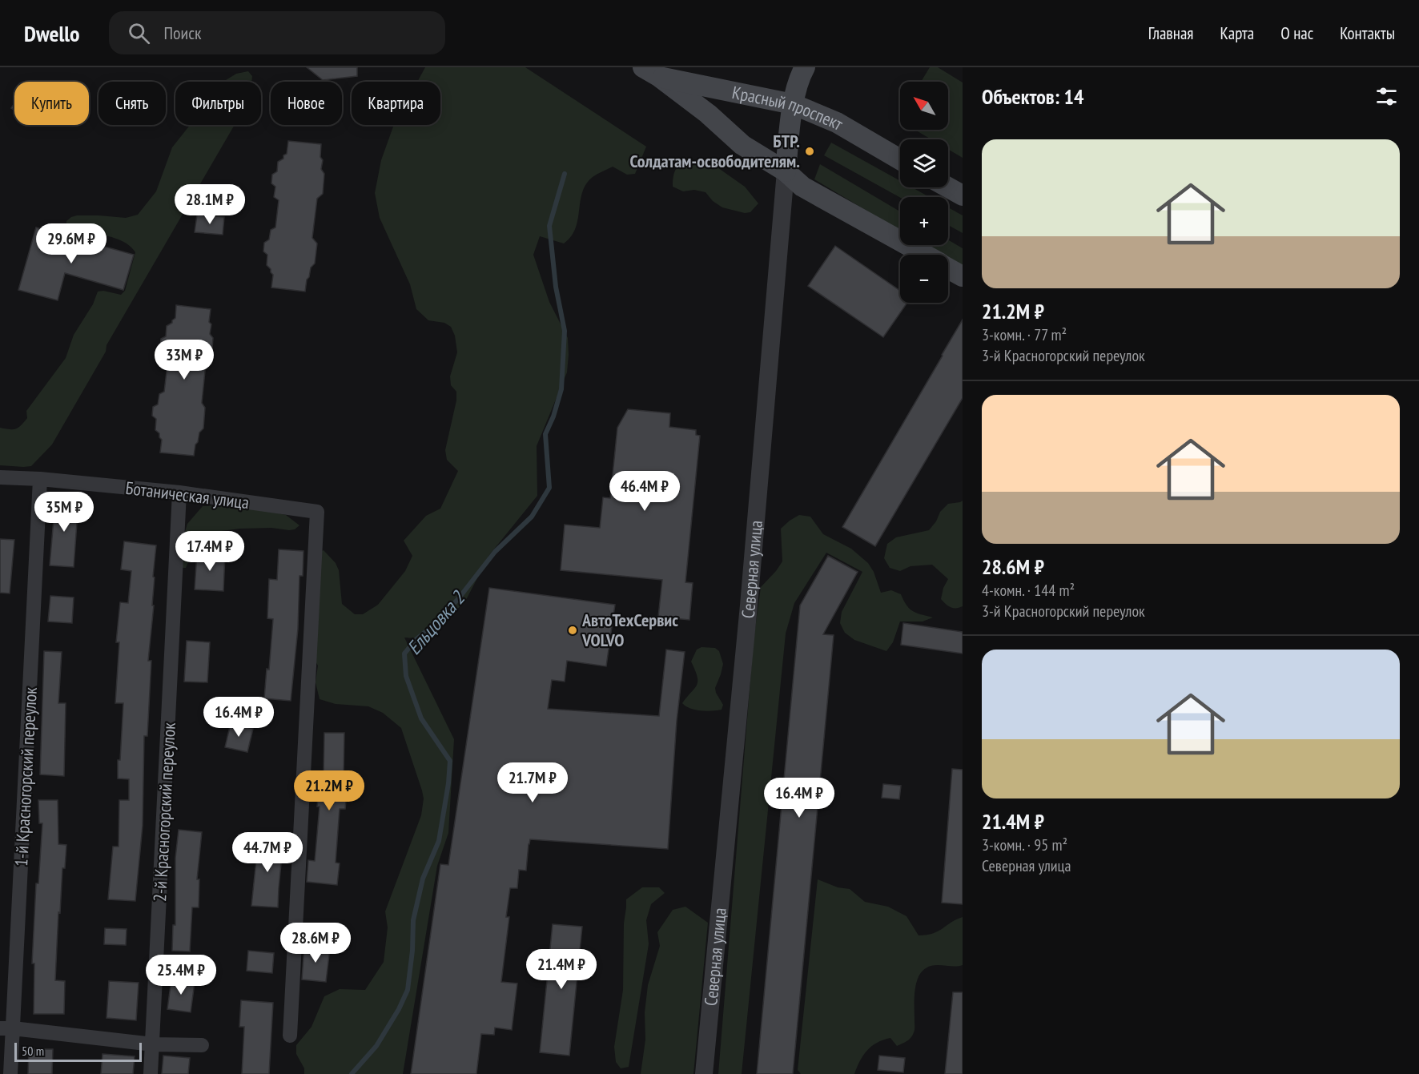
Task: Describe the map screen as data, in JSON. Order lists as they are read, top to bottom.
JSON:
{
  "streets": {
    "main road": ["Красный проспект", "Северная улица"],
    "street": ["Ботаническая улица", "1-й Красногорский переулок", "2-й Красногорский переулок"]
  },
  "crossings": [
    ["Красный проспект", "Северная улица"],
    ["Ботаническая улица", "1-й Красногорский переулок"],
    ["Ботаническая улица", "2-й Красногорский переулок"]
  ],
  "water": ["Ельцовка 2"],
  "places": ["БТР. Солдатам-освободителям.", "АвтоТехСервис VOLVO"],
  "scale_bar": "50 m",
  "north": "top left",
  "page": {
    "header": "Dwello",
    "search": "Поиск",
    "nav": [
      "Главная",
      "Карта",
      "О нас",
      "Контакты"
    ],
    "heading": "Объектов: 14",
    "map_buttons": ["+", "−"],
    "chip": [
      "Купить",
      "Снять",
      "Фильтры",
      "Новое",
      "Квартира"
    ],
    "list": [
      {
        "name": "21.2M ₽",
        "note": "3-комн. · 77 m² · 3-й Красногорский переулок"
      },
      {
        "name": "28.6M ₽",
        "note": "4-комн. · 144 m² · 3-й Красногорский переулок"
      },
      {
        "name": "21.4M ₽",
        "note": "3-комн. · 95 m² · Северная улица"
      }
    ],
    "price": [
      "28.1M ₽",
      "29.6M ₽",
      "33M ₽",
      "46.4M ₽",
      "35M ₽",
      "17.4M ₽",
      "16.4M ₽",
      "21.7M ₽",
      "21.2M ₽",
      "16.4M ₽",
      "44.7M ₽",
      "28.6M ₽",
      "21.4M ₽",
      "25.4M ₽"
    ],
    "scale": "50 m"
  }
}
